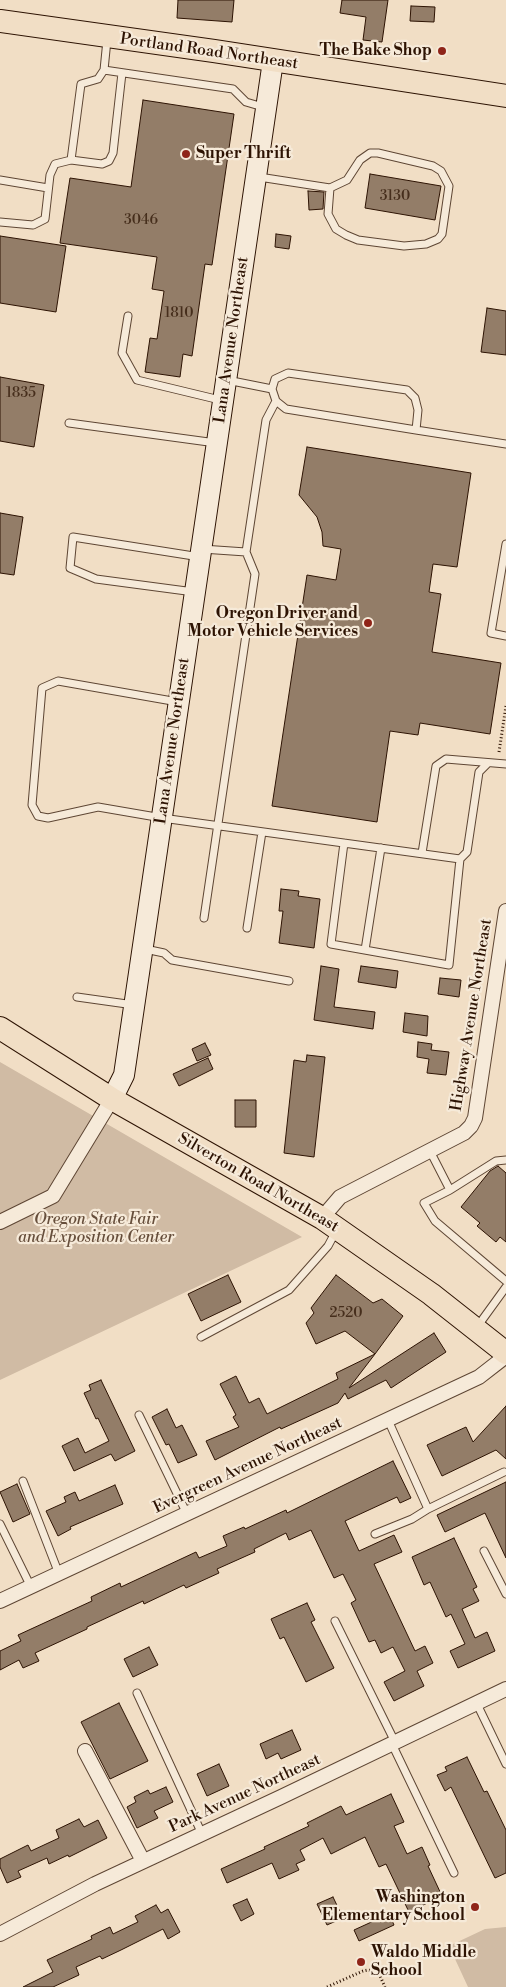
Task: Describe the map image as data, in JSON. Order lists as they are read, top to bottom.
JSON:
{
  "streets": {
    "main road": ["Portland Road Northeast", "Silverton Road Northeast"],
    "street": [
      "Lana Avenue Northeast",
      "Highway Avenue Northeast",
      "Evergreen Avenue Northeast",
      "Park Avenue Northeast"
    ]
  },
  "crossings": [
    ["Portland Road Northeast", "Lana Avenue Northeast"],
    ["Lana Avenue Northeast", "Silverton Road Northeast"],
    ["Highway Avenue Northeast", "Silverton Road Northeast"],
    ["Silverton Road Northeast", "Evergreen Avenue Northeast"]
  ],
  "parks": ["Oregon State Fair and Exposition Center"],
  "places": [
    "The Bake Shop",
    "Super Thrift",
    "Oregon Driver and Motor Vehicle Services",
    "Washington Elementary School",
    "Waldo Middle School"
  ],
  "house_numbers": [
    "3130",
    "3046",
    "1810",
    "1835",
    "2520"
  ]
}
